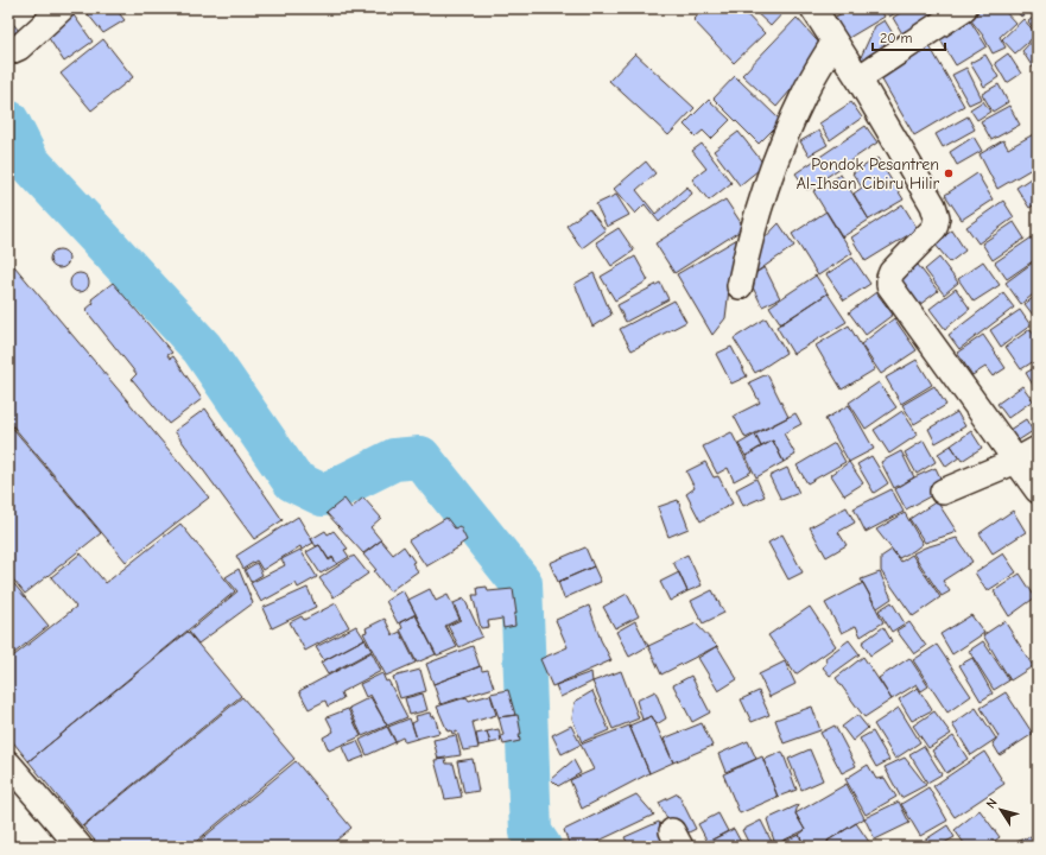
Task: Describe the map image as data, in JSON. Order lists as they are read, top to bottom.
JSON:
{
  "places": ["Pondok Pesantren Al-Ihsan Cibiru Hilir"],
  "scale_bar": "20 m",
  "north": "top left"
}
